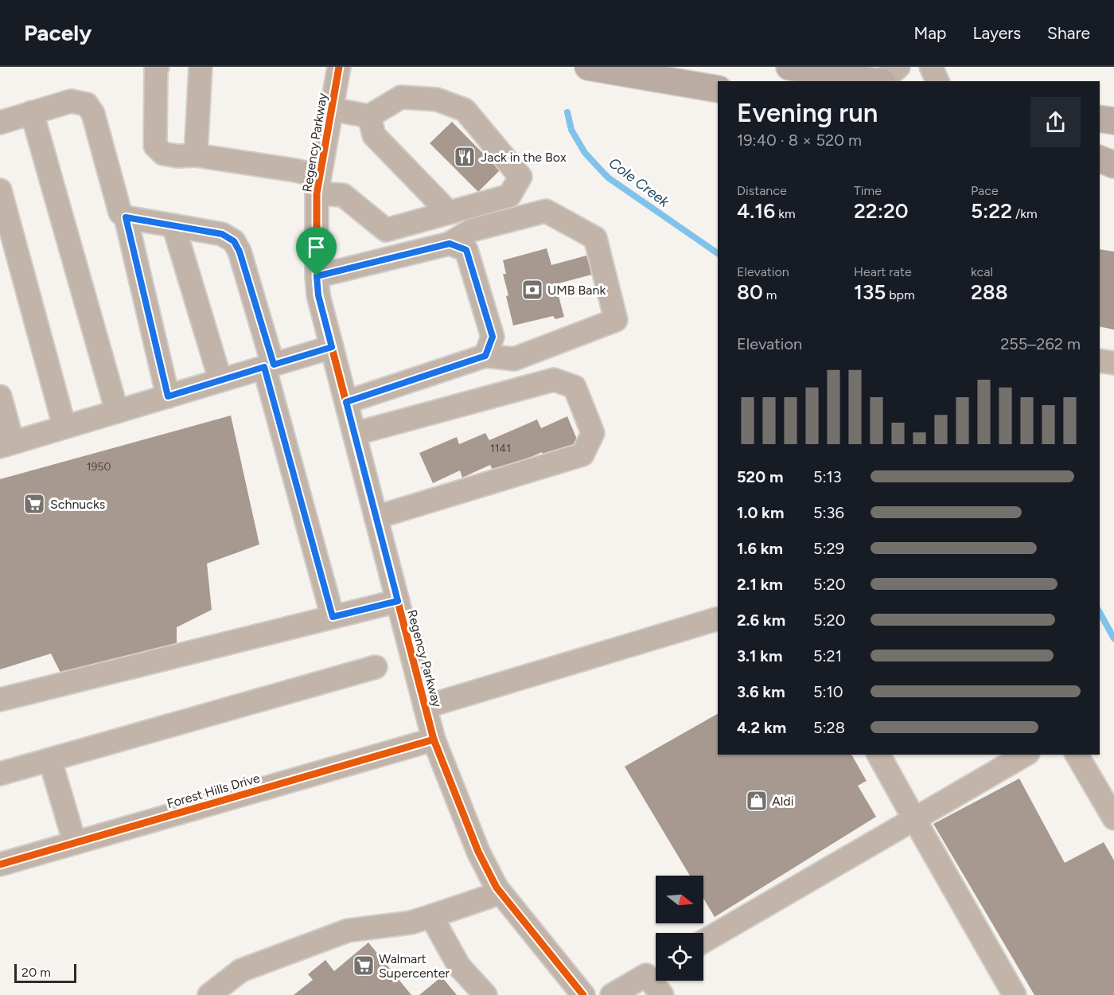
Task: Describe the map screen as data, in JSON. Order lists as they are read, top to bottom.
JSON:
{
  "streets": {
    "street": ["Regency Parkway", "Forest Hills Drive"]
  },
  "crossings": [
    ["Regency Parkway", "Forest Hills Drive"]
  ],
  "water": ["Cole Creek"],
  "places": {
    "restaurant": ["Jack in the Box"],
    "bank": ["UMB Bank"],
    "supermarket": ["Schnucks", "Walmart Supercenter"],
    "shop": ["Aldi"]
  },
  "house_numbers": ["1141", "1950"],
  "scale_bar": "20 m",
  "north": "right",
  "page": {
    "header": "Pacely",
    "nav": ["Map", "Layers", "Share"],
    "heading": ["Evening run", "19:40 · 8 × 520 m"],
    "stats": [
      ["Distance", "4.16 km"],
      ["Time", "22:20"],
      ["Pace", "5:22 /km"],
      ["Elevation", "80 m"],
      ["Heart rate", "135 bpm"],
      ["kcal", "288"]
    ],
    "chart": ["Elevation", "255–262 m"],
    "list": [
      {
        "name": "520 m",
        "note": "5:13"
      },
      {
        "name": "1.0 km",
        "note": "5:36"
      },
      {
        "name": "1.6 km",
        "note": "5:29"
      },
      {
        "name": "2.1 km",
        "note": "5:20"
      },
      {
        "name": "2.6 km",
        "note": "5:20"
      },
      {
        "name": "3.1 km",
        "note": "5:21"
      },
      {
        "name": "3.6 km",
        "note": "5:10"
      },
      {
        "name": "4.2 km",
        "note": "5:28"
      }
    ],
    "scale": "20 m"
  }
}
